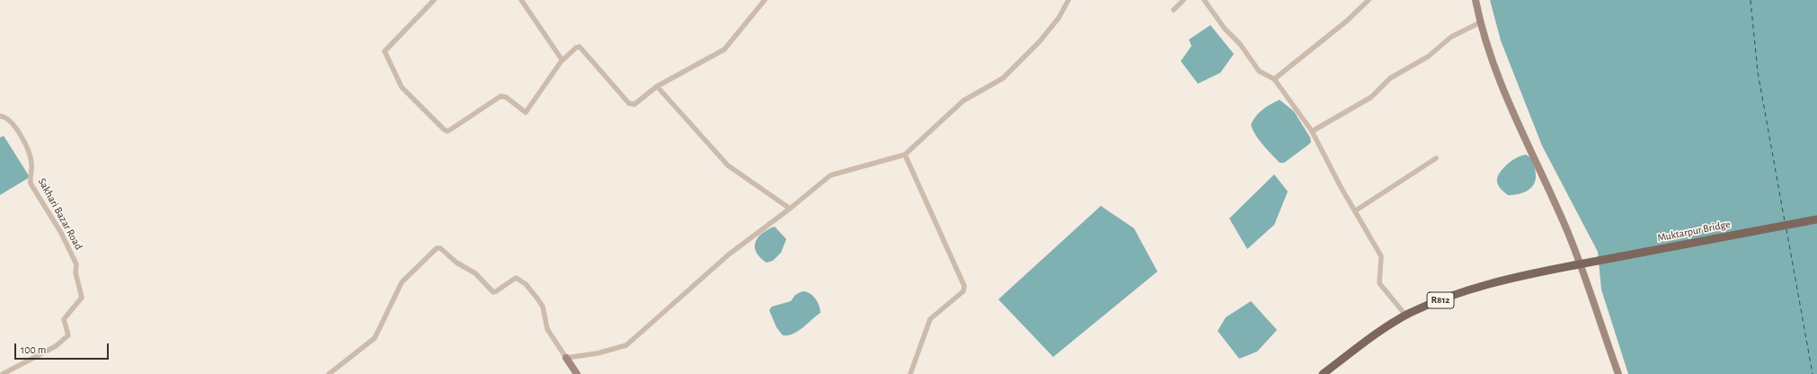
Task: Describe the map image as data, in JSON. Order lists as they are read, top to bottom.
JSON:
{
  "streets": {
    "main road": ["Muktarpur Bridge", "R812"],
    "street": ["Sakhari Bazar Road"]
  },
  "crossings": [
    ["Muktarpur Bridge", "R812"]
  ],
  "scale_bar": "100 m"
}
